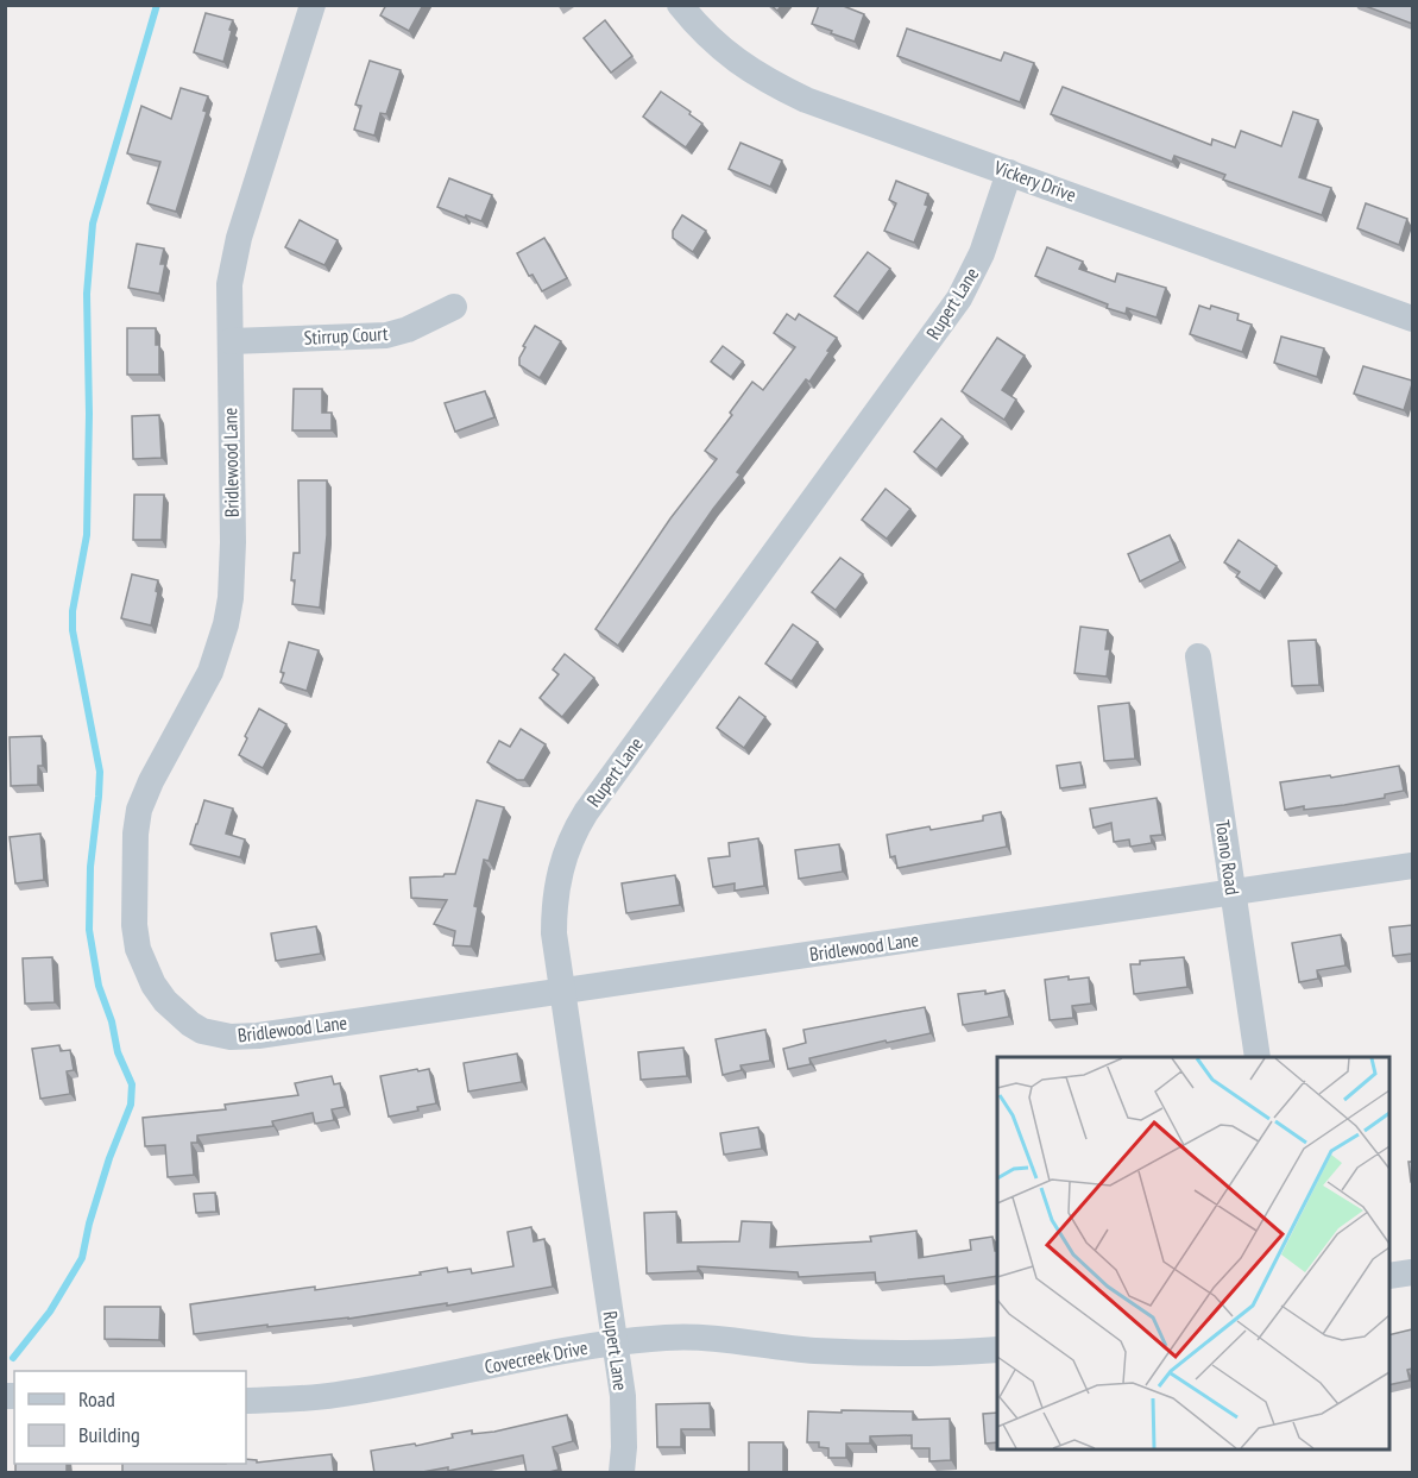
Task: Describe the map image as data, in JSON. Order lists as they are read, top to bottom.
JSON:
{
  "streets": {
    "street": [
      "Vickery Drive",
      "Rupert Lane",
      "Stirrup Court",
      "Bridlewood Lane",
      "Toano Road",
      "Covecreek Drive"
    ]
  },
  "crossings": [
    ["Vickery Drive", "Rupert Lane"],
    ["Rupert Lane", "Bridlewood Lane"],
    ["Rupert Lane", "Covecreek Drive"],
    ["Stirrup Court", "Bridlewood Lane"],
    ["Bridlewood Lane", "Toano Road"]
  ],
  "legend": ["Road", "Building"]
}
